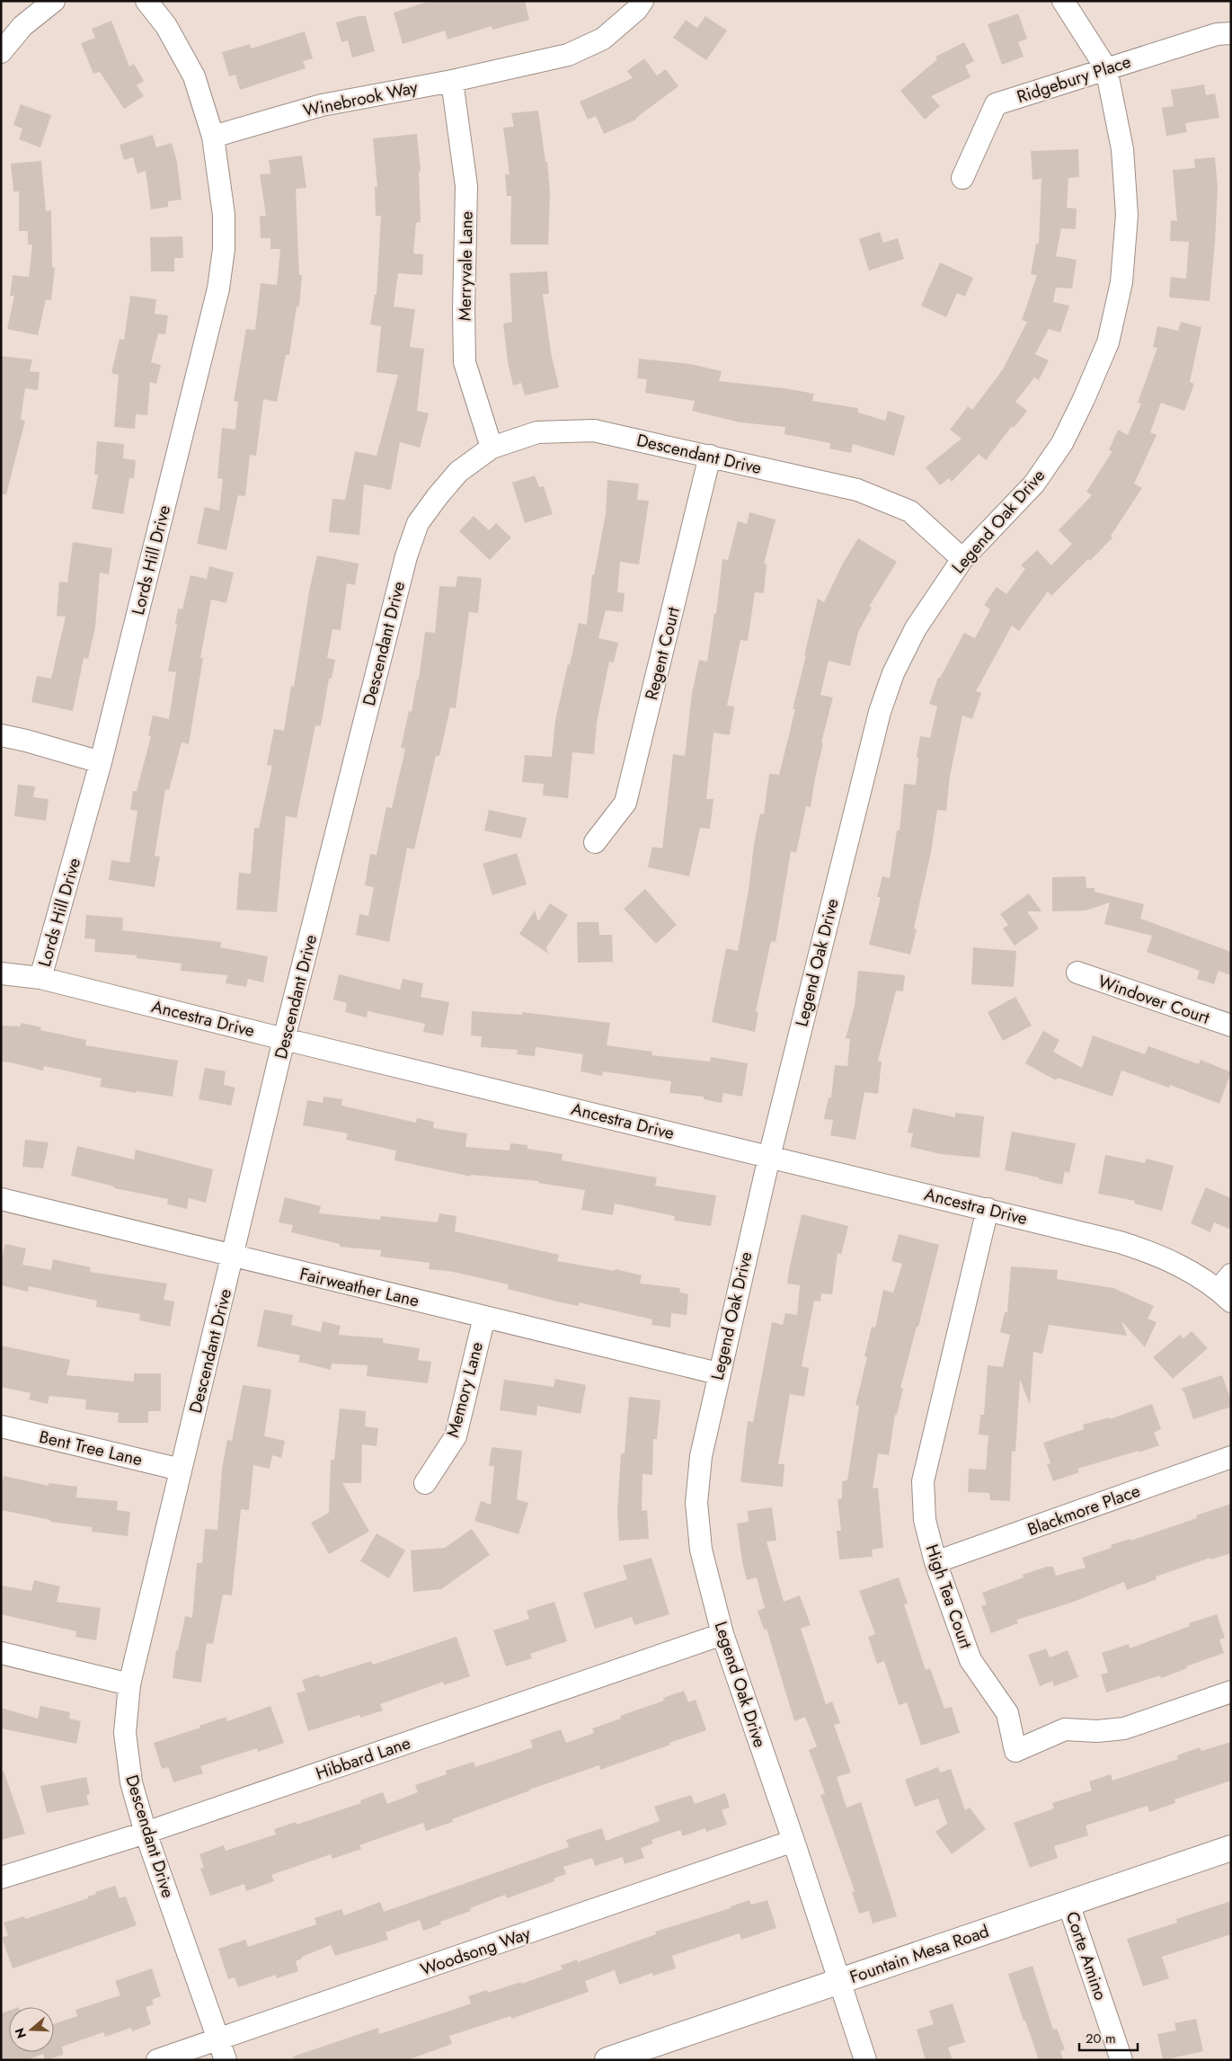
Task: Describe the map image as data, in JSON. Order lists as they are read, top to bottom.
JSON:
{
  "streets": {
    "main road": ["Fountain Mesa Road"],
    "street": [
      "Ridgebury Place",
      "Winebrook Way",
      "Merryvale Lane",
      "Descendant Drive",
      "Legend Oak Drive",
      "Lords Hill Drive",
      "Regent Court",
      "Windover Court",
      "Ancestra Drive",
      "Fairweather Lane",
      "Memory Lane",
      "Bent Tree Lane",
      "Blackmore Place",
      "High Tea Court",
      "Hibbard Lane",
      "Woodsong Way",
      "Corte Amino"
    ]
  },
  "crossings": [
    ["Ridgebury Place", "Legend Oak Drive"],
    ["Winebrook Way", "Merryvale Lane"],
    ["Winebrook Way", "Lords Hill Drive"],
    ["Merryvale Lane", "Descendant Drive"],
    ["Descendant Drive", "Legend Oak Drive"],
    ["Descendant Drive", "Regent Court"],
    ["Descendant Drive", "Ancestra Drive"],
    ["Descendant Drive", "Fairweather Lane"],
    ["Descendant Drive", "Bent Tree Lane"],
    ["Descendant Drive", "Hibbard Lane"],
    ["Descendant Drive", "Woodsong Way"],
    ["Legend Oak Drive", "Ancestra Drive"],
    ["Legend Oak Drive", "Fairweather Lane"],
    ["Legend Oak Drive", "Hibbard Lane"],
    ["Legend Oak Drive", "Woodsong Way"],
    ["Legend Oak Drive", "Fountain Mesa Road"],
    ["Lords Hill Drive", "Ancestra Drive"],
    ["Ancestra Drive", "High Tea Court"],
    ["Fairweather Lane", "Memory Lane"],
    ["Blackmore Place", "High Tea Court"],
    ["Fountain Mesa Road", "Corte Amino"]
  ],
  "scale_bar": "20 m",
  "north": "left"
}
